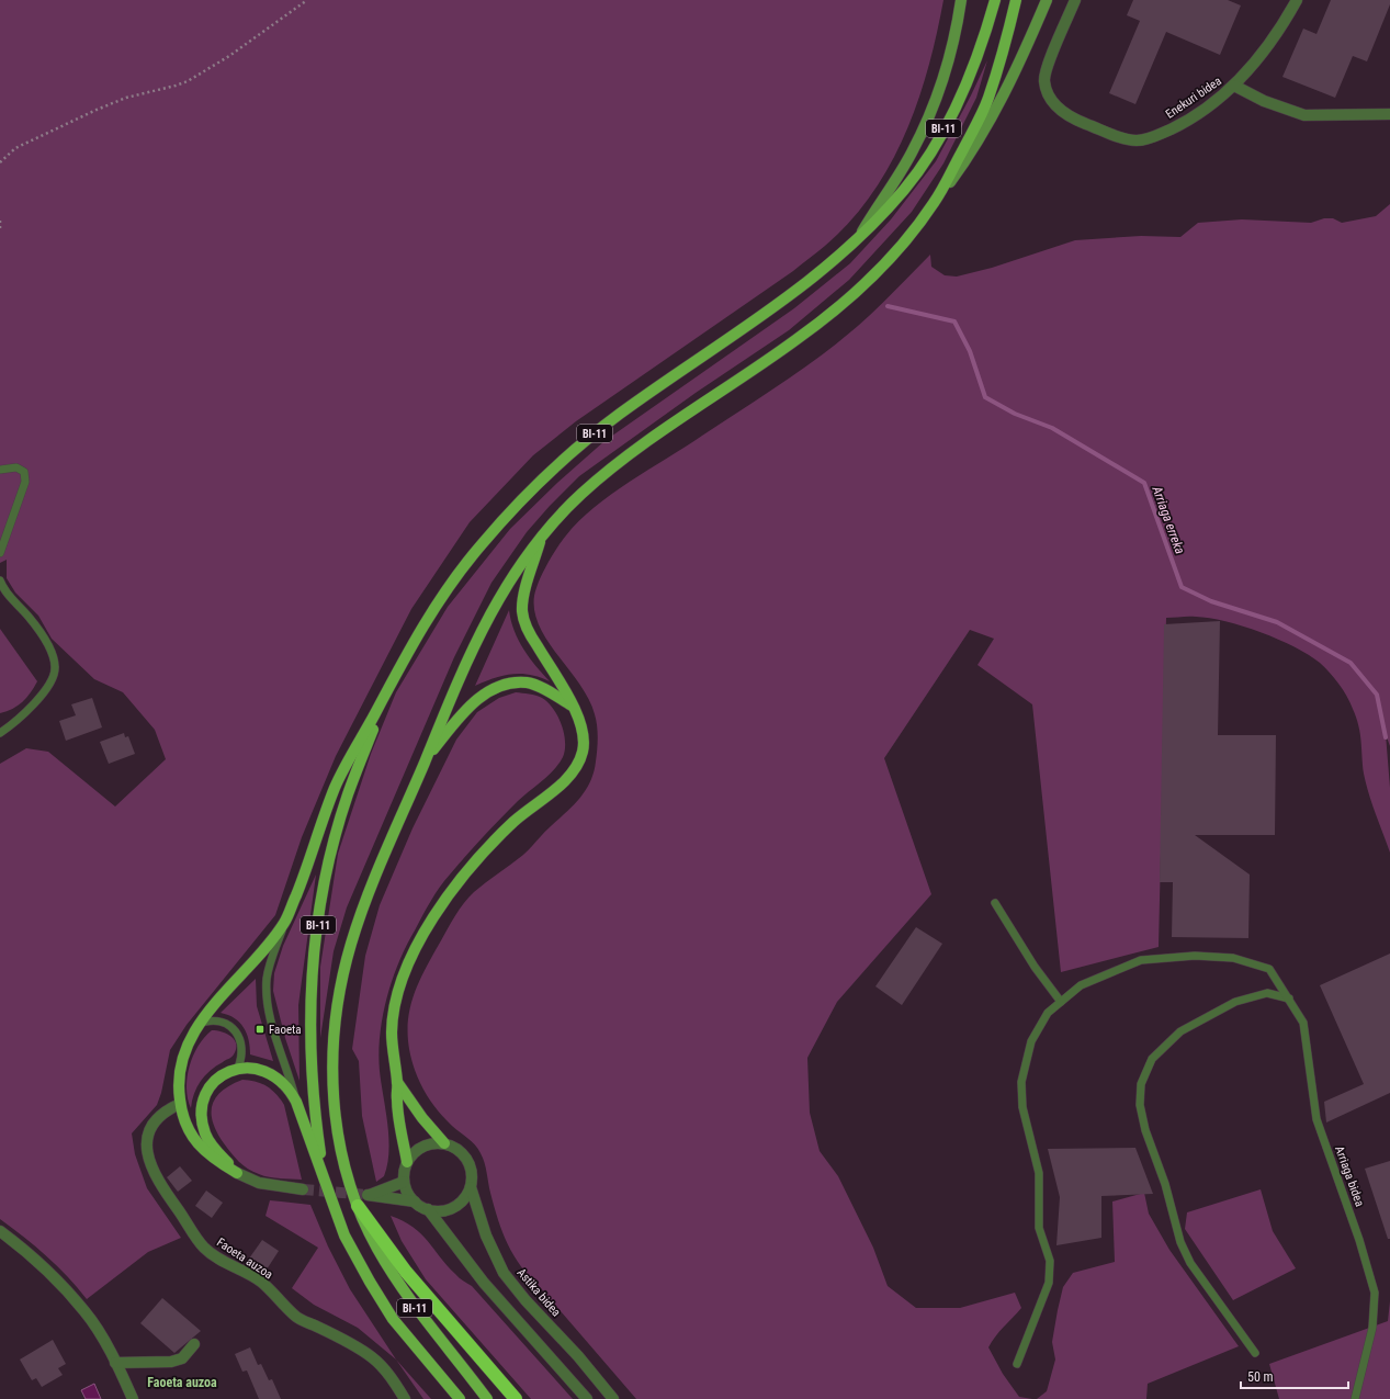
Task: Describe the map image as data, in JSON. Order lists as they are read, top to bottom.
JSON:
{
  "streets": {
    "main road": ["BI-11"],
    "street": ["Enekuri bidea", "Faoeta auzoa", "Astika bidea"],
    "lane": ["Arriaga bidea"]
  },
  "districts": ["Faoeta auzoa"],
  "water": ["Arriaga erreka"],
  "places": {
    "transit": ["Faoeta"]
  },
  "scale_bar": "50 m"
}
